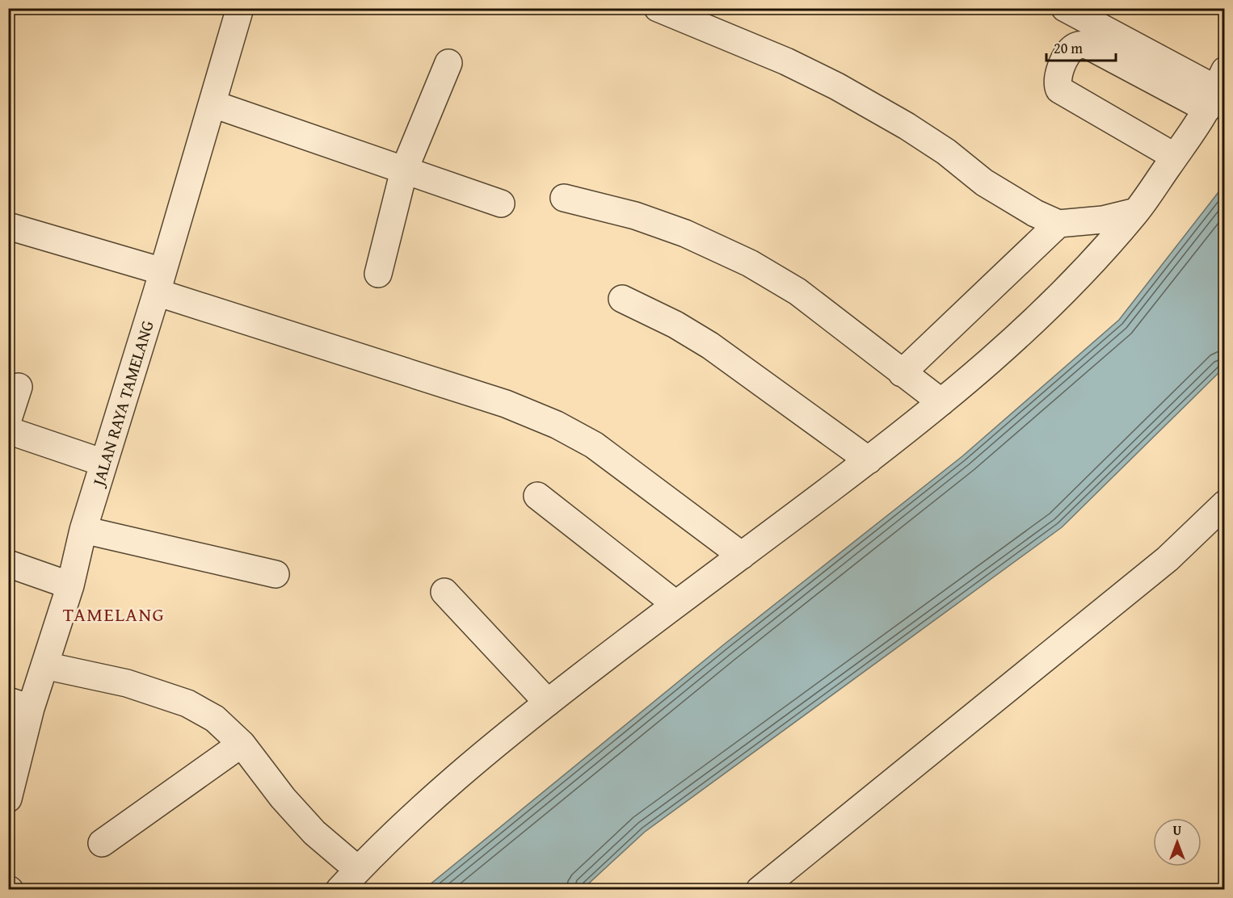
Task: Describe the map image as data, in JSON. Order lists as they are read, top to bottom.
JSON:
{
  "streets": {
    "street": ["JALAN RAYA TAMELANG"]
  },
  "districts": ["TAMELANG"],
  "scale_bar": "20 m",
  "north": "top"
}
